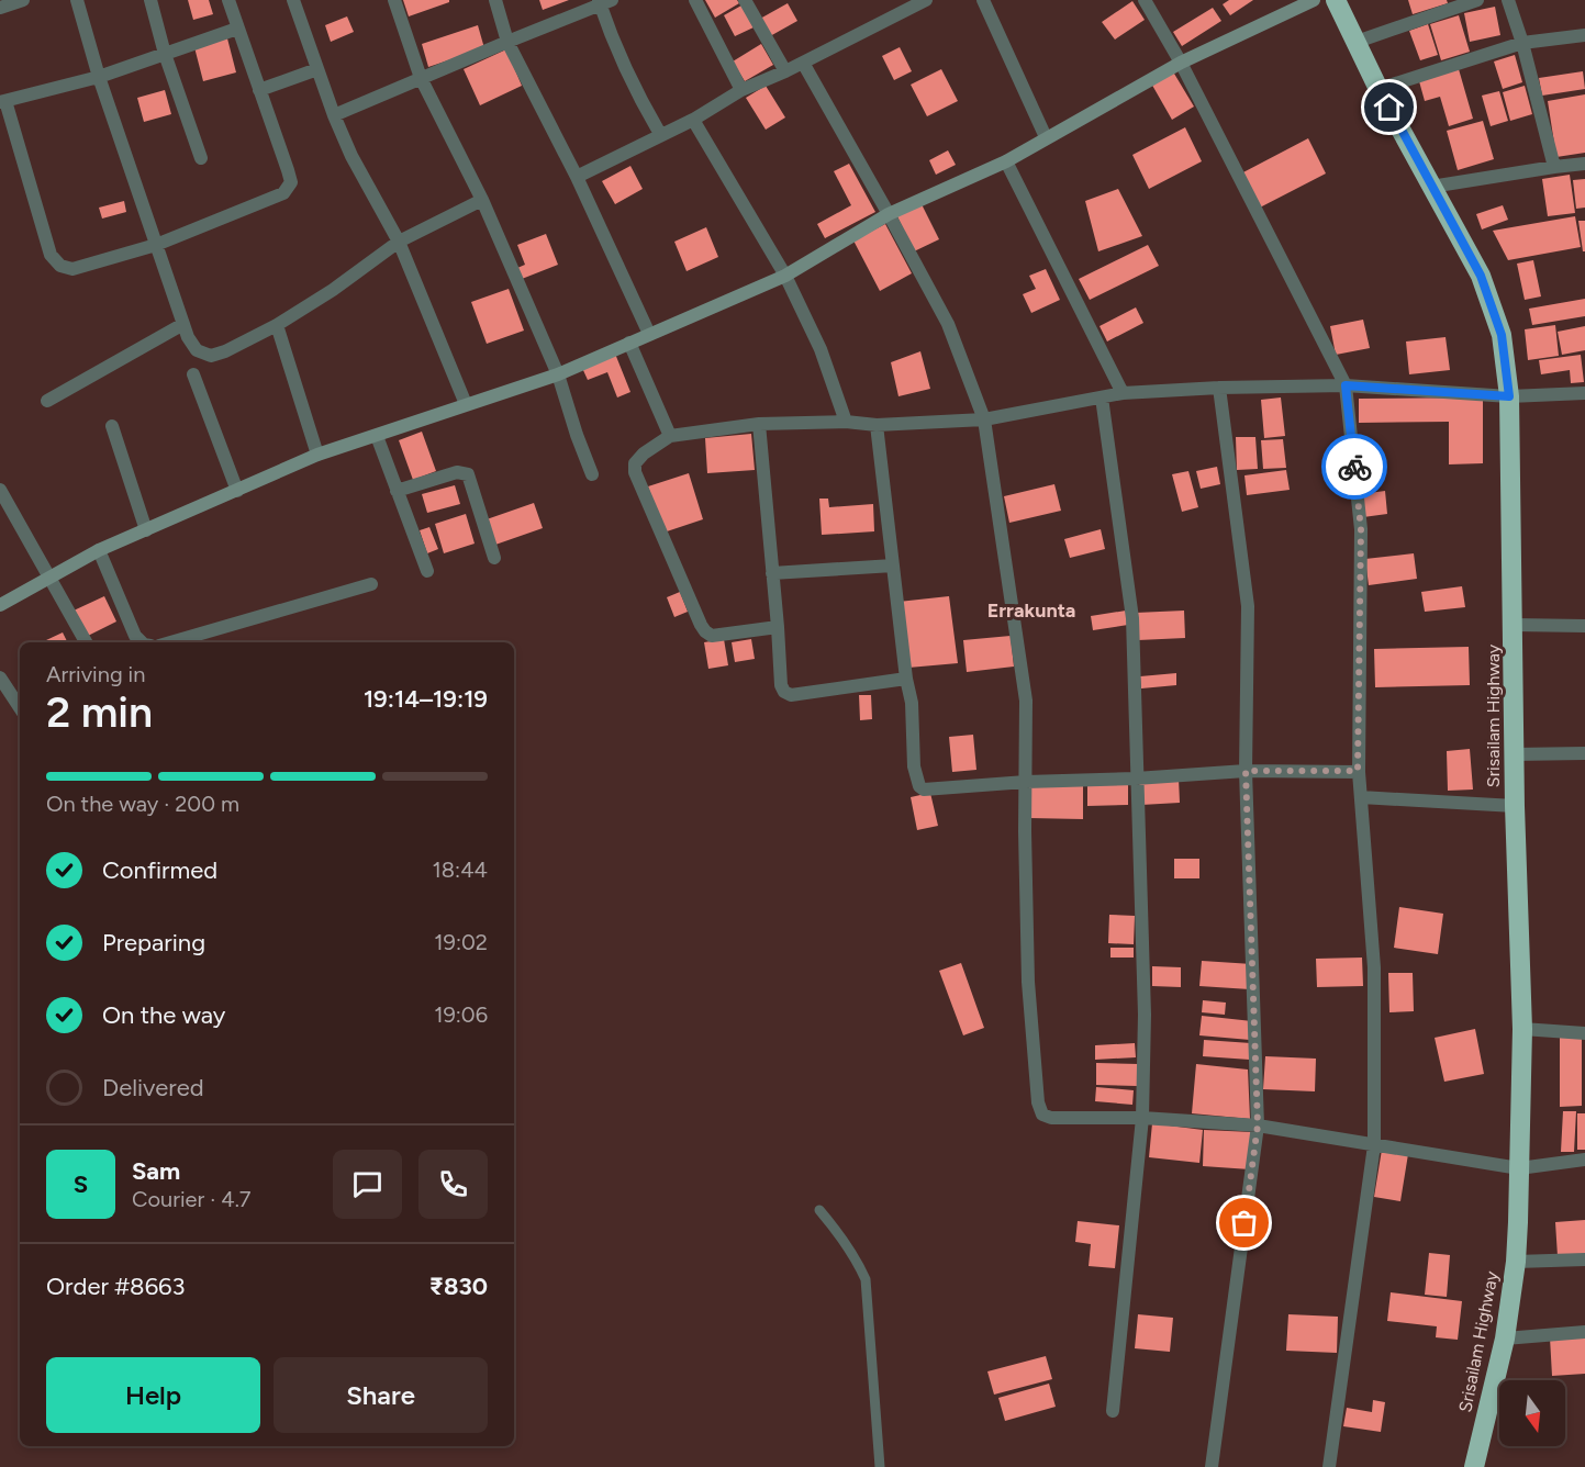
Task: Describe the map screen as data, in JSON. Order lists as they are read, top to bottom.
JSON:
{
  "streets": {
    "highway": ["Srisailam Highway"]
  },
  "districts": ["Errakunta"],
  "north": "bottom",
  "page": {
    "heading": ["2 min", "Arriving in", "19:14–19:19"],
    "panel": [
      "Sam",
      "Courier · 4.7",
      "Order #8663",
      "₹830"
    ],
    "bar": "On the way · 200 m",
    "list": [
      ["Confirmed", "18:44"],
      ["Preparing", "19:02"],
      ["On the way", "19:06"],
      "Delivered"
    ],
    "round": "S",
    "buttons": ["Help", "Share"]
  }
}
